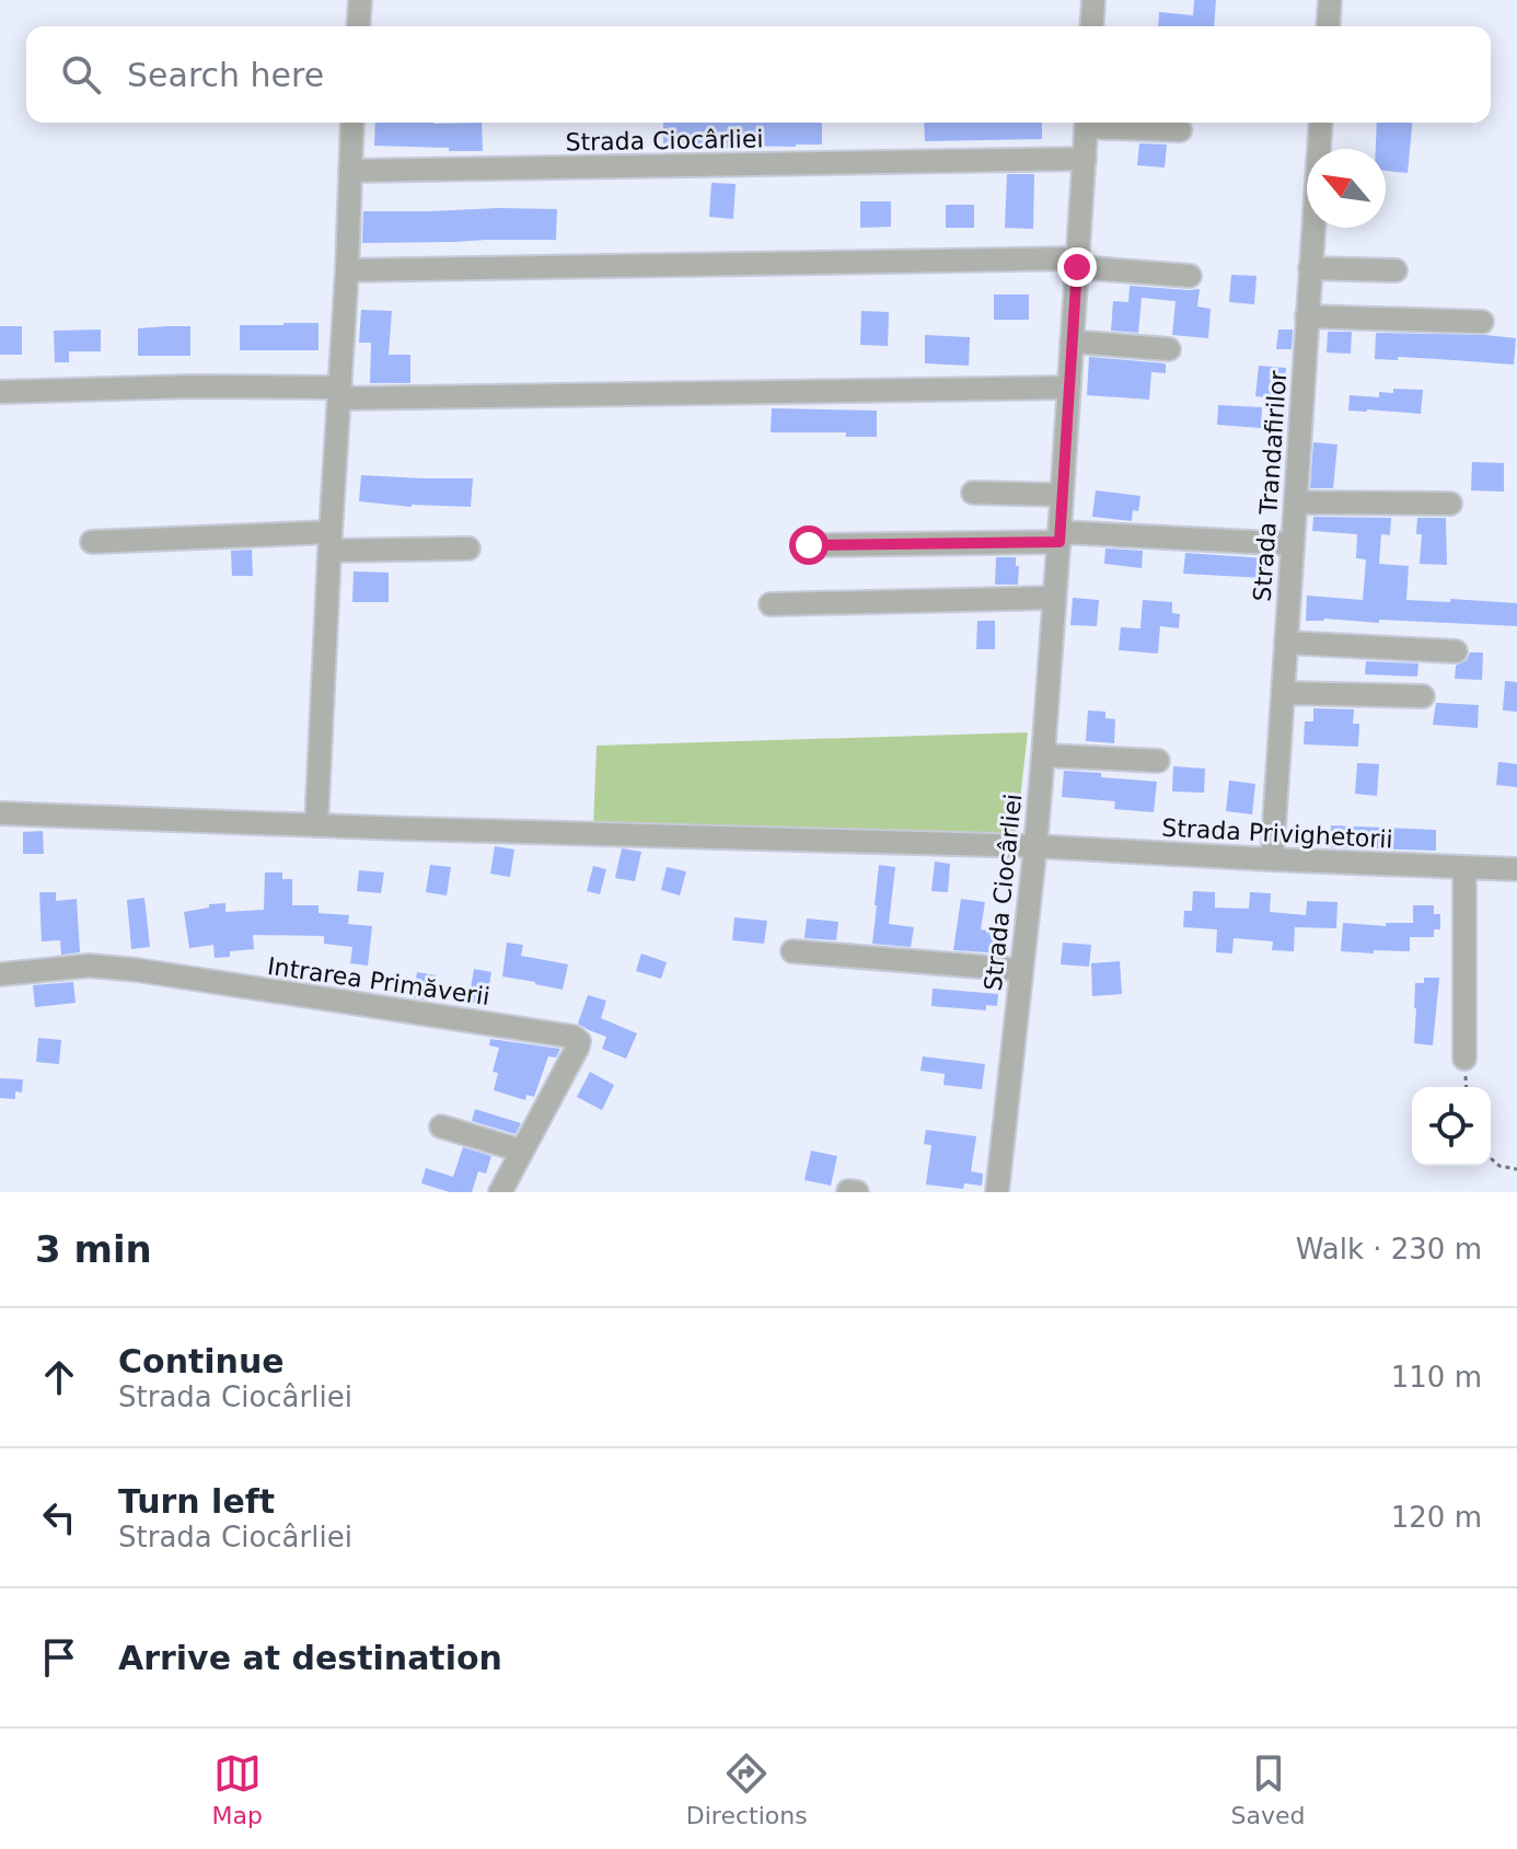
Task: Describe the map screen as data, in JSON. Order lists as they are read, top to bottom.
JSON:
{
  "streets": {
    "street": [
      "Strada Ciocârliei",
      "Strada Trandafirilor",
      "Strada Privighetorii",
      "Intrarea Primăverii"
    ]
  },
  "crossings": [
    ["Strada Ciocârliei", "Strada Privighetorii"],
    ["Strada Trandafirilor", "Strada Privighetorii"]
  ],
  "north": "top left",
  "page": {
    "search": "Search here",
    "heading": ["3 min", "Walk · 230 m"],
    "list": [
      ["Continue", "Strada Ciocârliei", "110 m"],
      ["Turn left", "Strada Ciocârliei", "120 m"],
      "Arrive at destination"
    ],
    "nav": ["Map", "Directions", "Saved"]
  }
}
